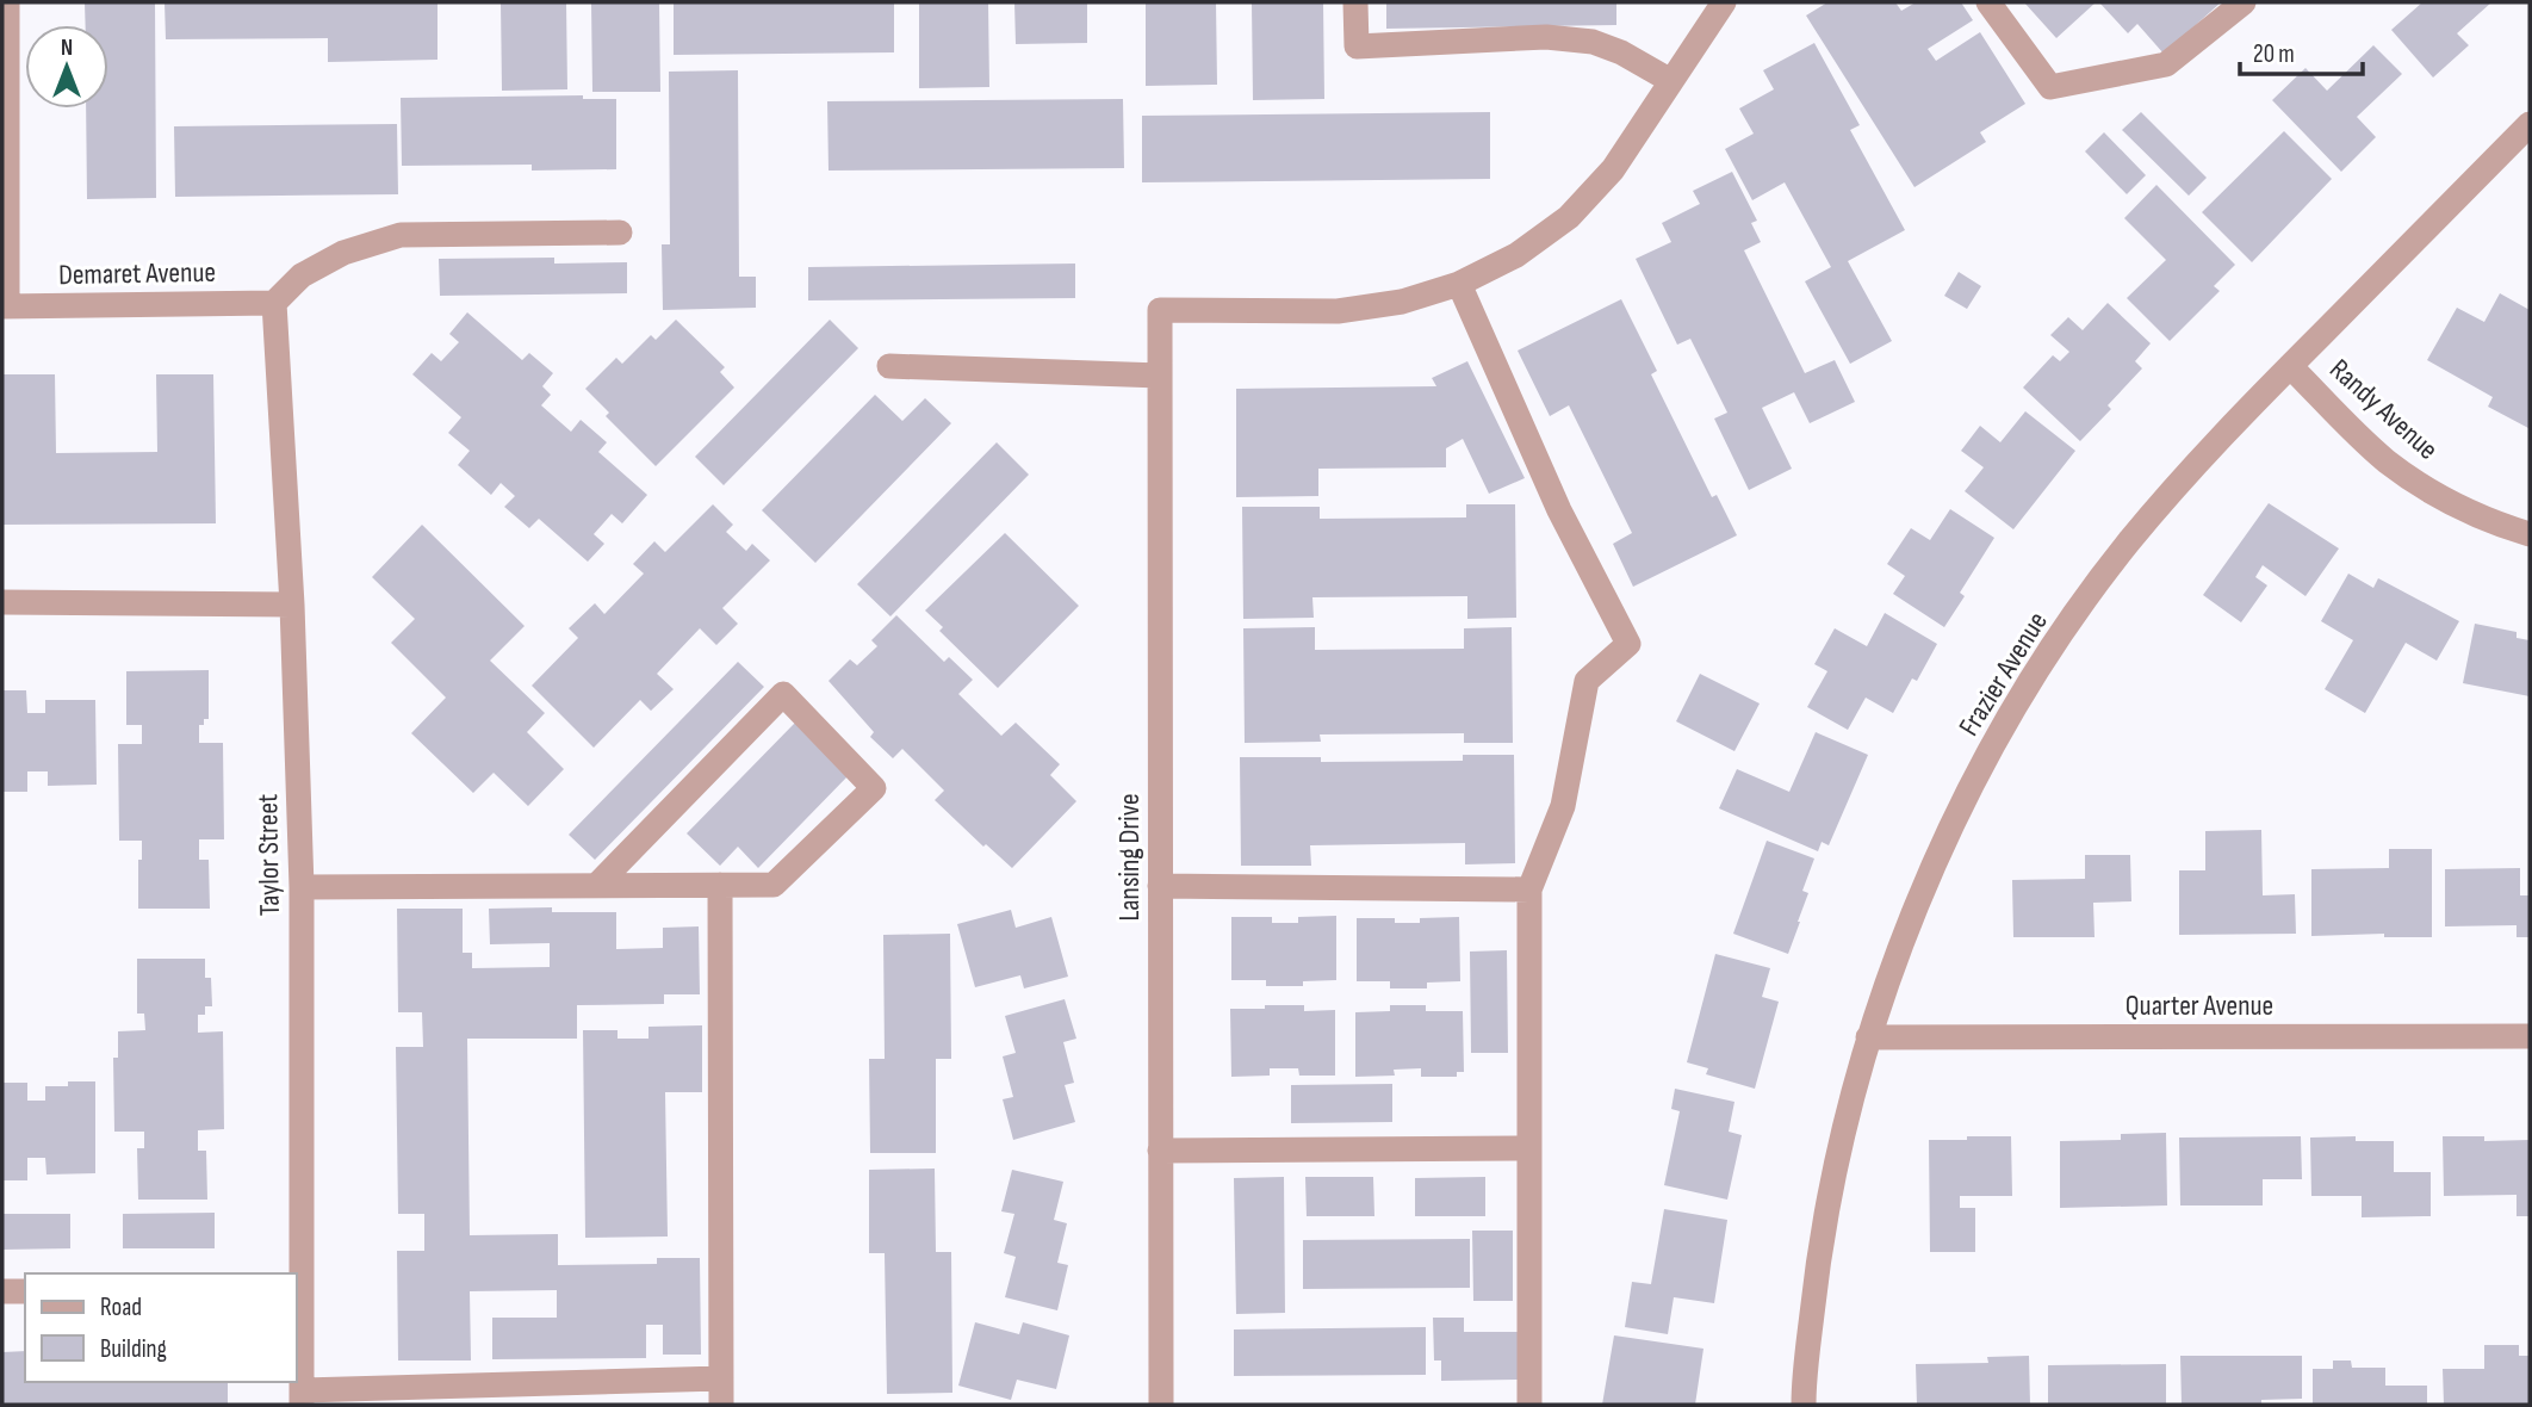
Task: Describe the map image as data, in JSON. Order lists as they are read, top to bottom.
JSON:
{
  "streets": {
    "street": [
      "Demaret Avenue",
      "Randy Avenue",
      "Frazier Avenue",
      "Taylor Street",
      "Lansing Drive",
      "Quarter Avenue"
    ]
  },
  "crossings": [
    ["Demaret Avenue", "Taylor Street"],
    ["Randy Avenue", "Frazier Avenue"],
    ["Frazier Avenue", "Quarter Avenue"]
  ],
  "legend": ["Road", "Building"],
  "scale_bar": "20 m",
  "north": "top"
}
